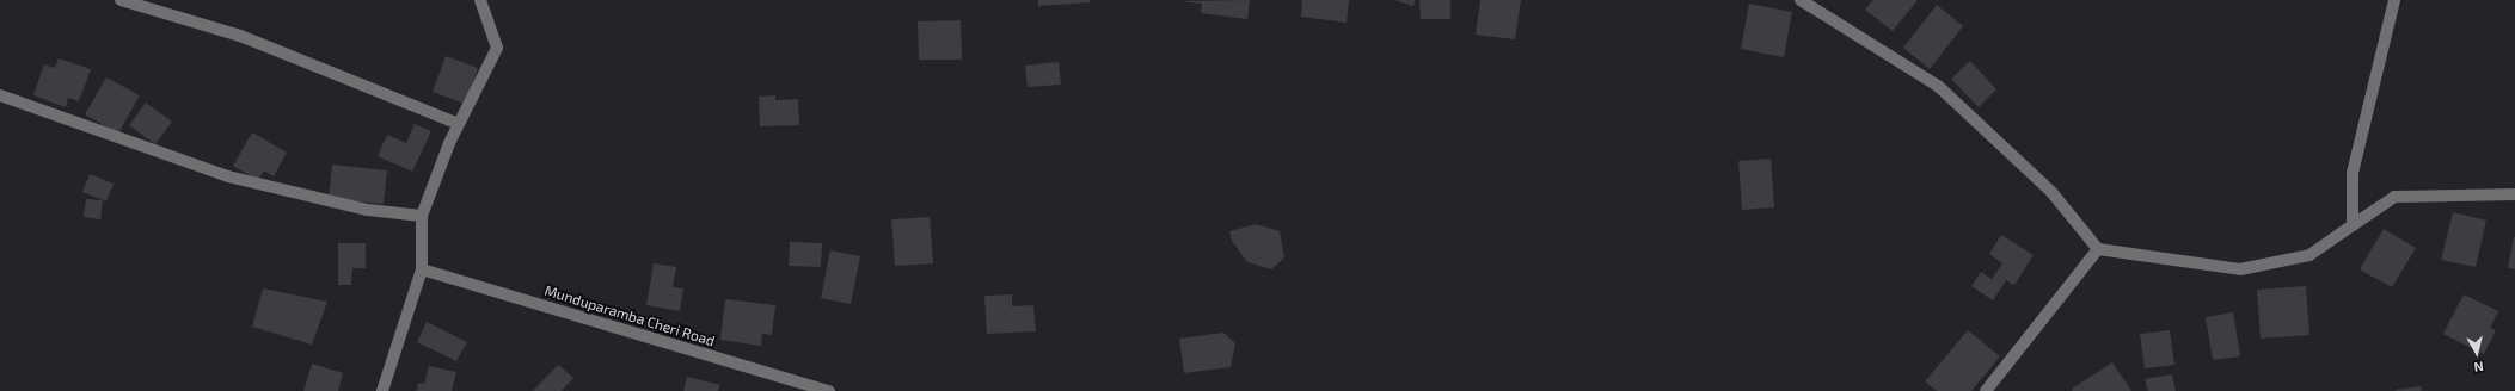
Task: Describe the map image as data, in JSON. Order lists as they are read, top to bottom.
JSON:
{
  "streets": {
    "street": ["Munduparamba Cheri Road"]
  },
  "north": "bottom"
}
